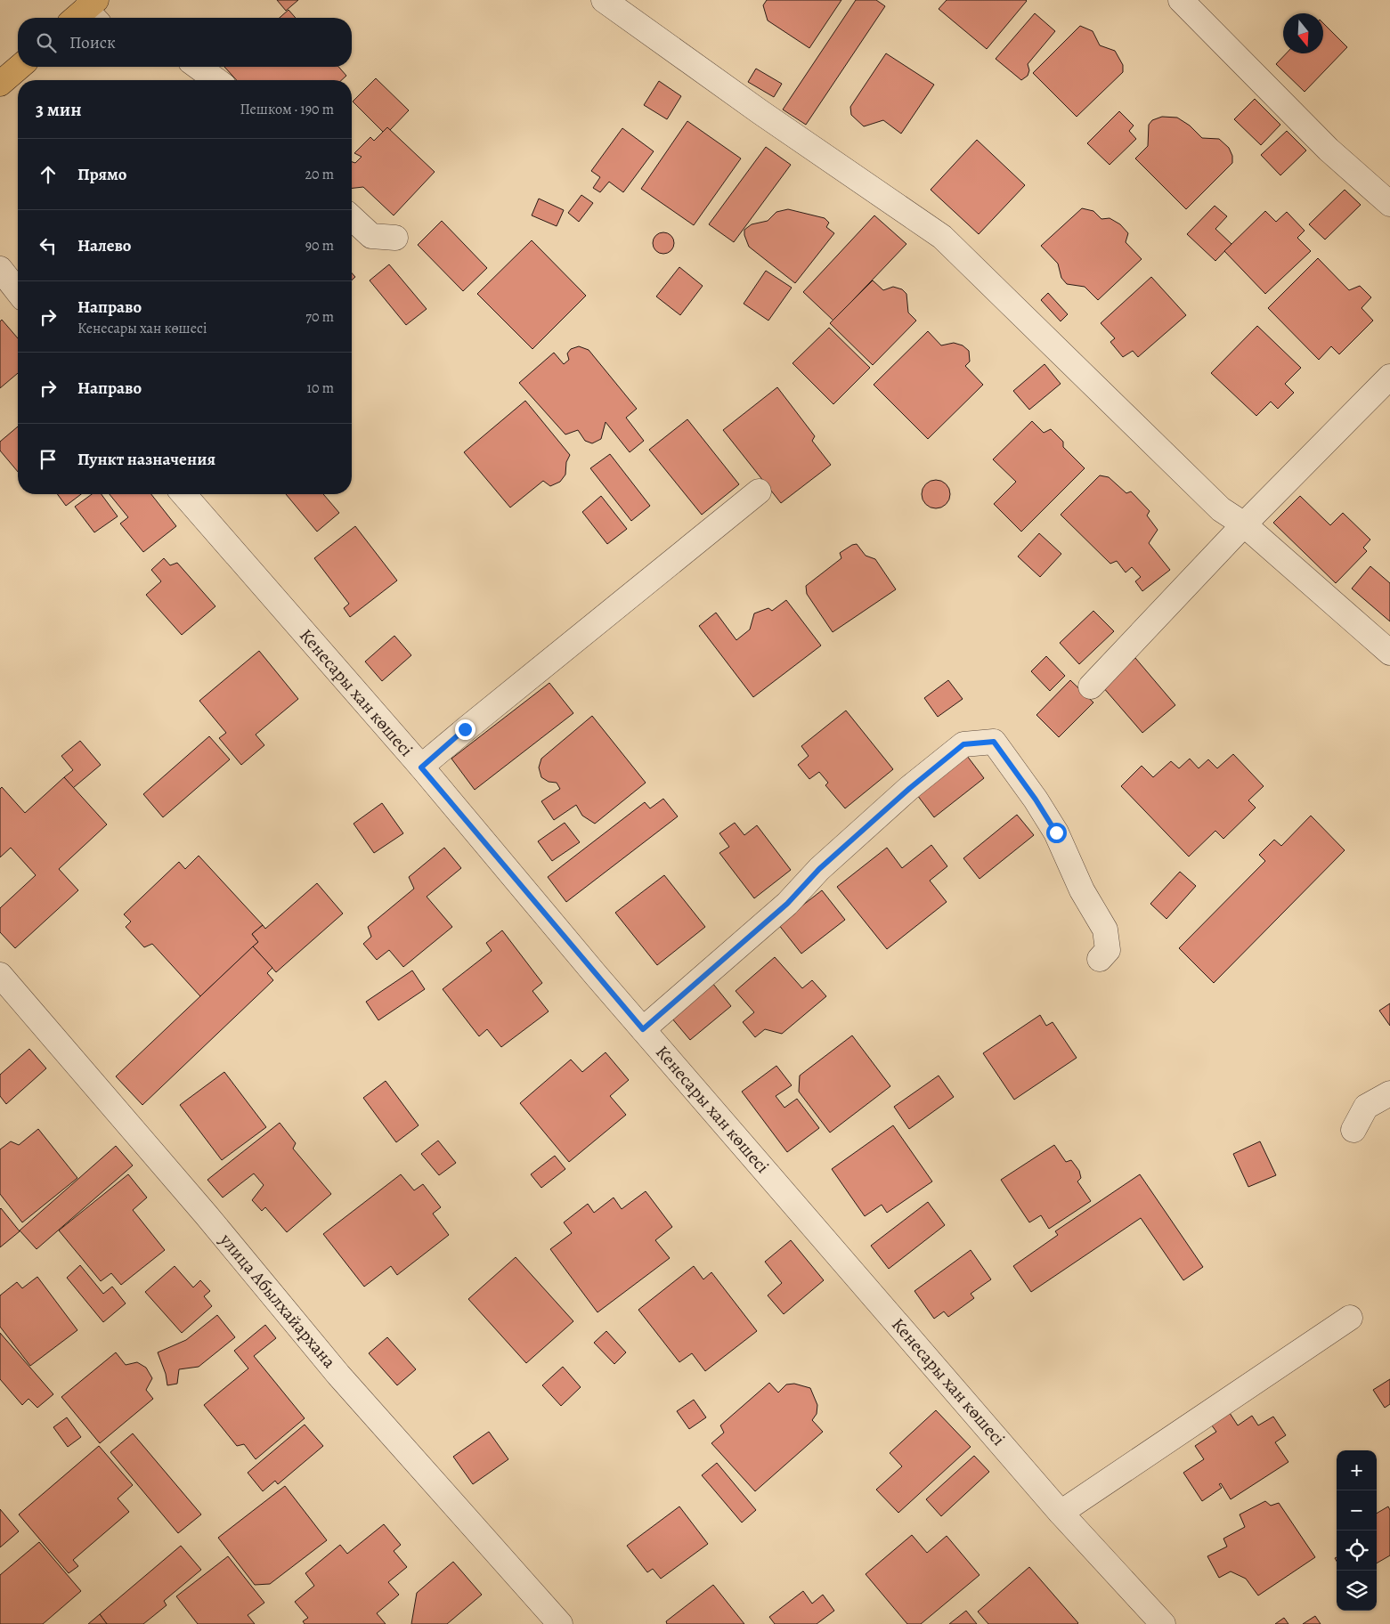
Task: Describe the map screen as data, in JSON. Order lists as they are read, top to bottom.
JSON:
{
  "streets": {
    "street": ["Кенесары хан көшесі", "улица Абылхайархана"]
  },
  "north": "bottom",
  "page": {
    "search": "Поиск",
    "heading": ["3 мин", "Пешком · 190 m"],
    "list": [
      ["Прямо", "20 m"],
      ["Налево", "90 m"],
      ["Направо", "Кенесары хан көшесі", "70 m"],
      ["Направо", "10 m"],
      "Пункт назначения"
    ],
    "map_buttons": ["+", "−"]
  }
}
